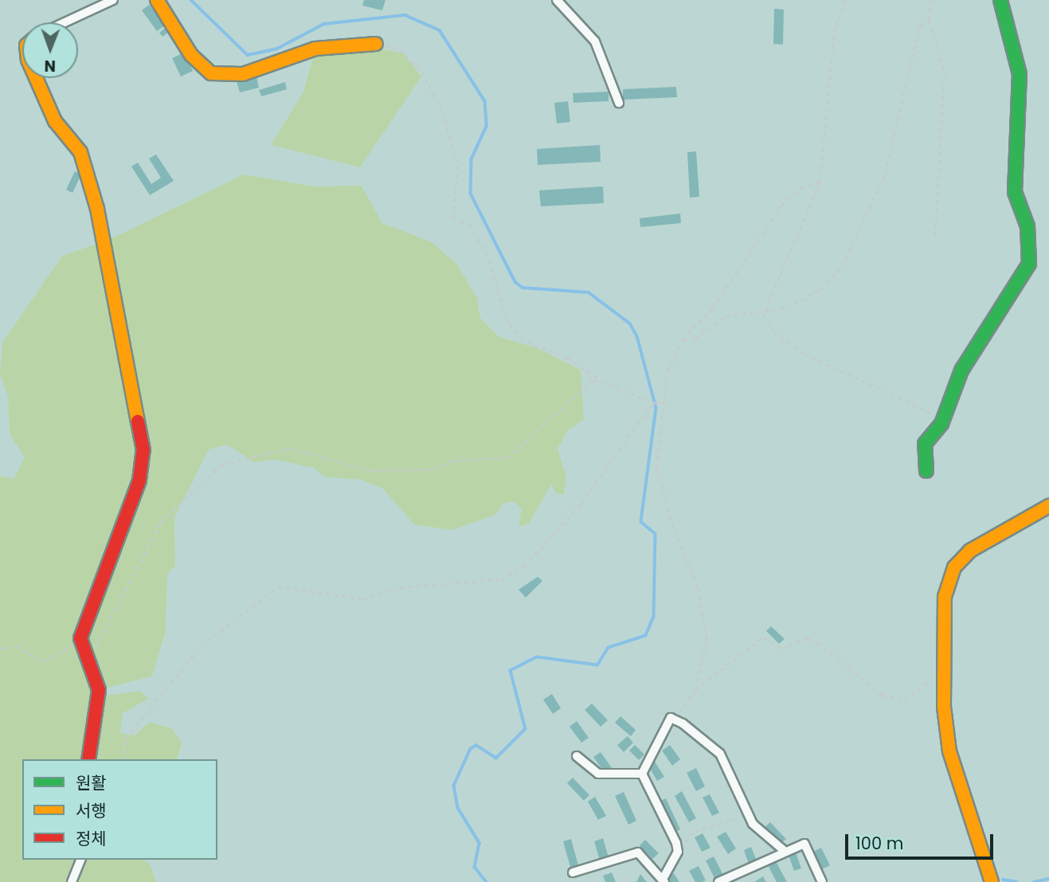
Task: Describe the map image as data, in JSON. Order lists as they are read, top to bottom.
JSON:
{
  "legend": ["원활", "서행", "정체"],
  "scale_bar": "100 m",
  "north": "bottom"
}
